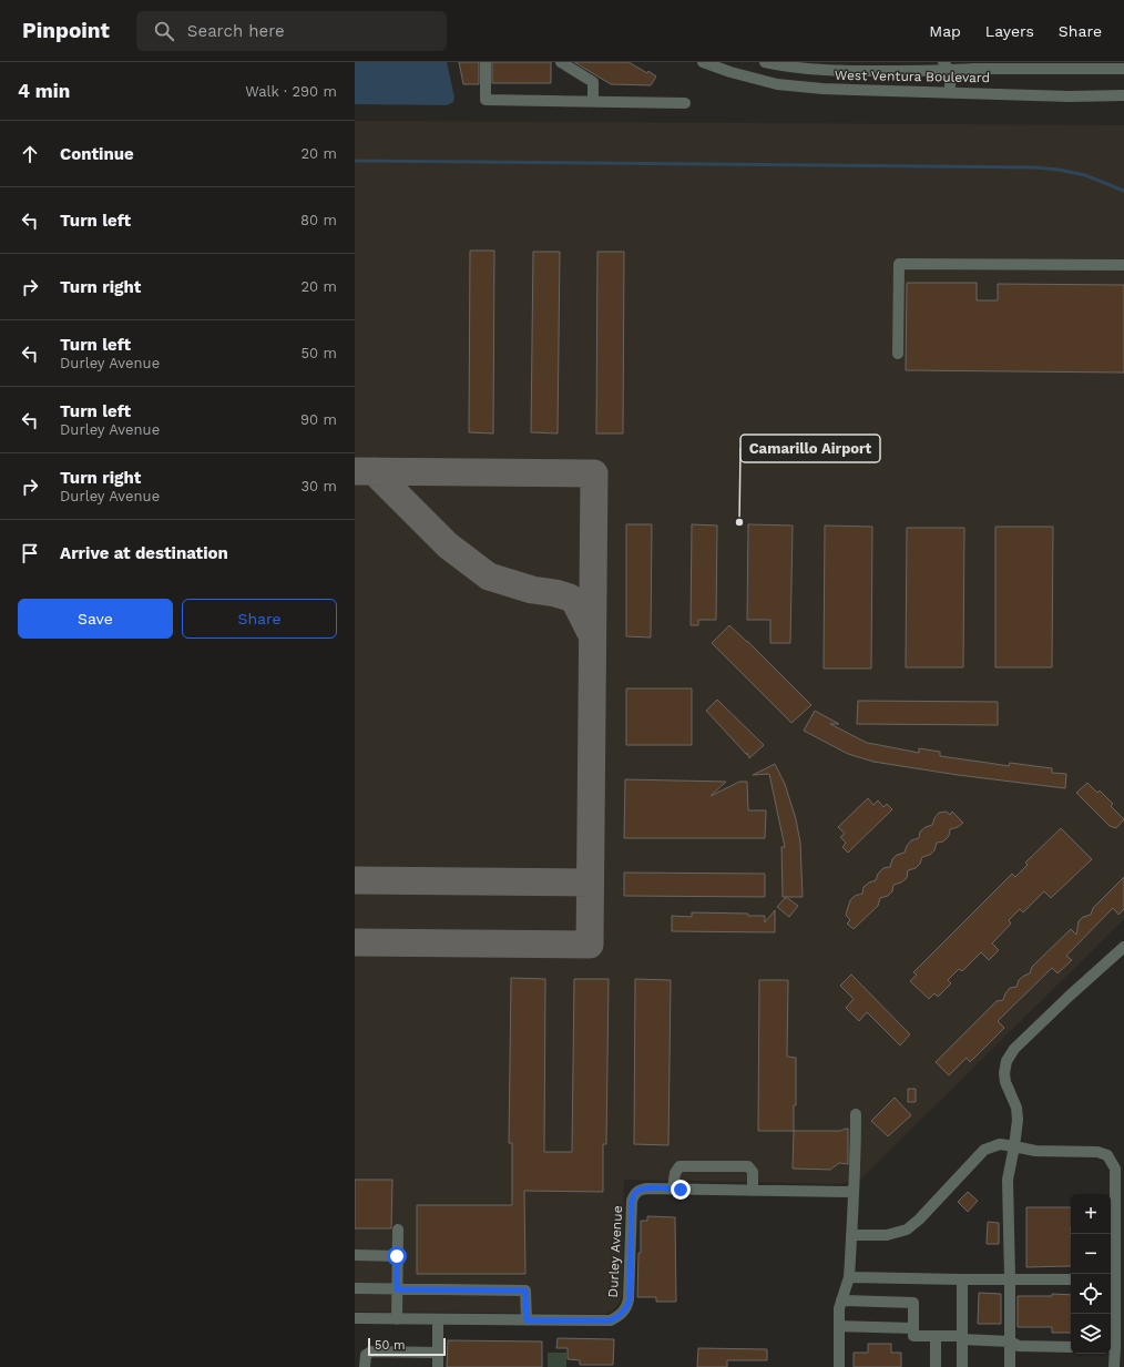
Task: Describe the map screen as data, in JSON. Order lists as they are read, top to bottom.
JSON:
{
  "streets": {
    "street": ["West Ventura Boulevard", "Durley Avenue"]
  },
  "places": ["Camarillo Airport"],
  "scale_bar": "50 m",
  "page": {
    "header": "Pinpoint",
    "search": "Search here",
    "nav": ["Map", "Layers", "Share"],
    "heading": ["4 min", "Walk · 290 m"],
    "list": [
      ["Continue", "20 m"],
      ["Turn left", "80 m"],
      ["Turn right", "20 m"],
      ["Turn left", "Durley Avenue", "50 m"],
      ["Turn left", "Durley Avenue", "90 m"],
      ["Turn right", "Durley Avenue", "30 m"],
      "Arrive at destination"
    ],
    "buttons": ["Save", "Share"],
    "map_buttons": ["+", "−"],
    "scale": "50 m"
  }
}
